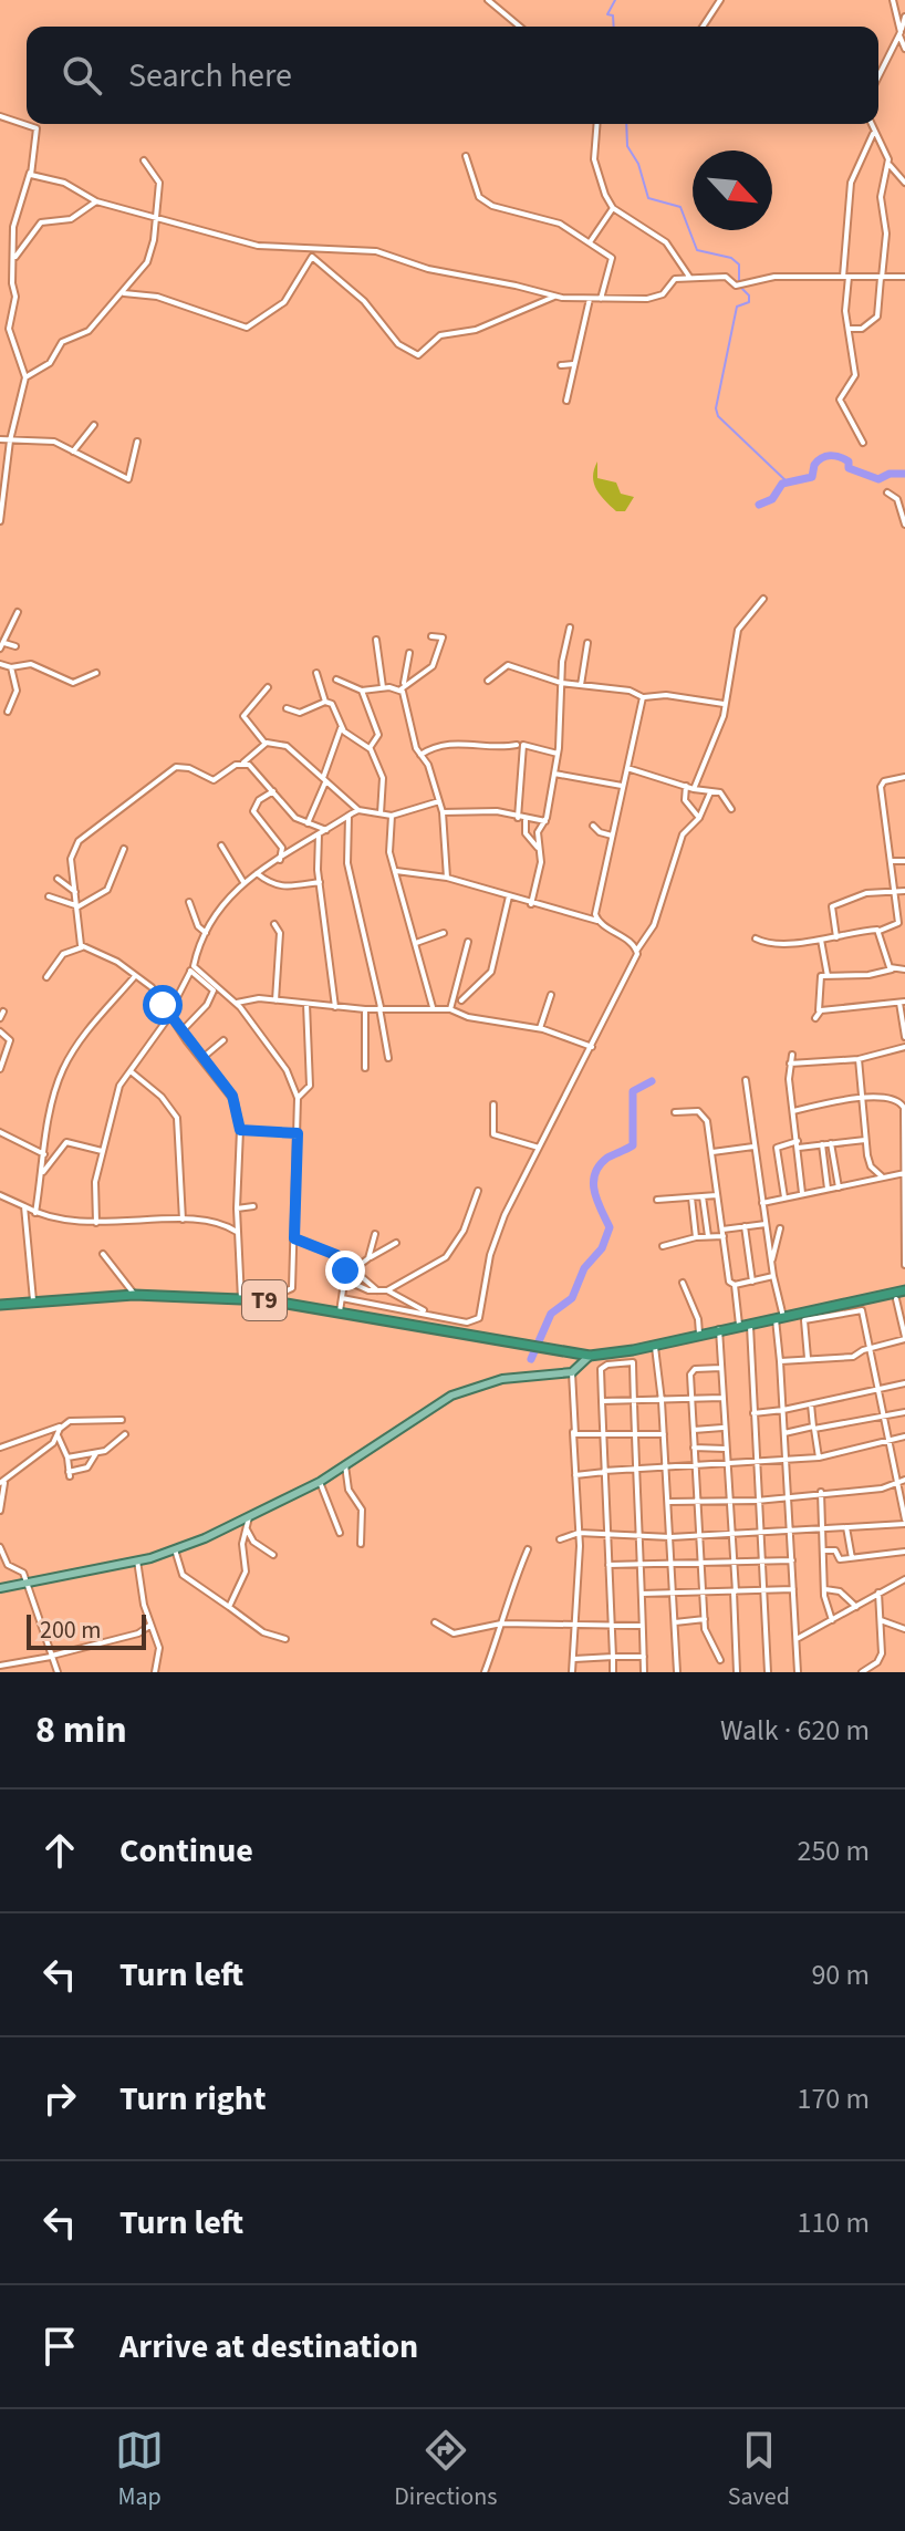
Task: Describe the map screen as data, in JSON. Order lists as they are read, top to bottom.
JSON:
{
  "streets": {
    "highway": ["T9"]
  },
  "scale_bar": "200 m",
  "north": "bottom right",
  "page": {
    "search": "Search here",
    "scale": "200 m",
    "heading": ["8 min", "Walk · 620 m"],
    "list": [
      ["Continue", "250 m"],
      ["Turn left", "90 m"],
      ["Turn right", "170 m"],
      ["Turn left", "110 m"],
      "Arrive at destination"
    ],
    "nav": ["Map", "Directions", "Saved"]
  }
}
